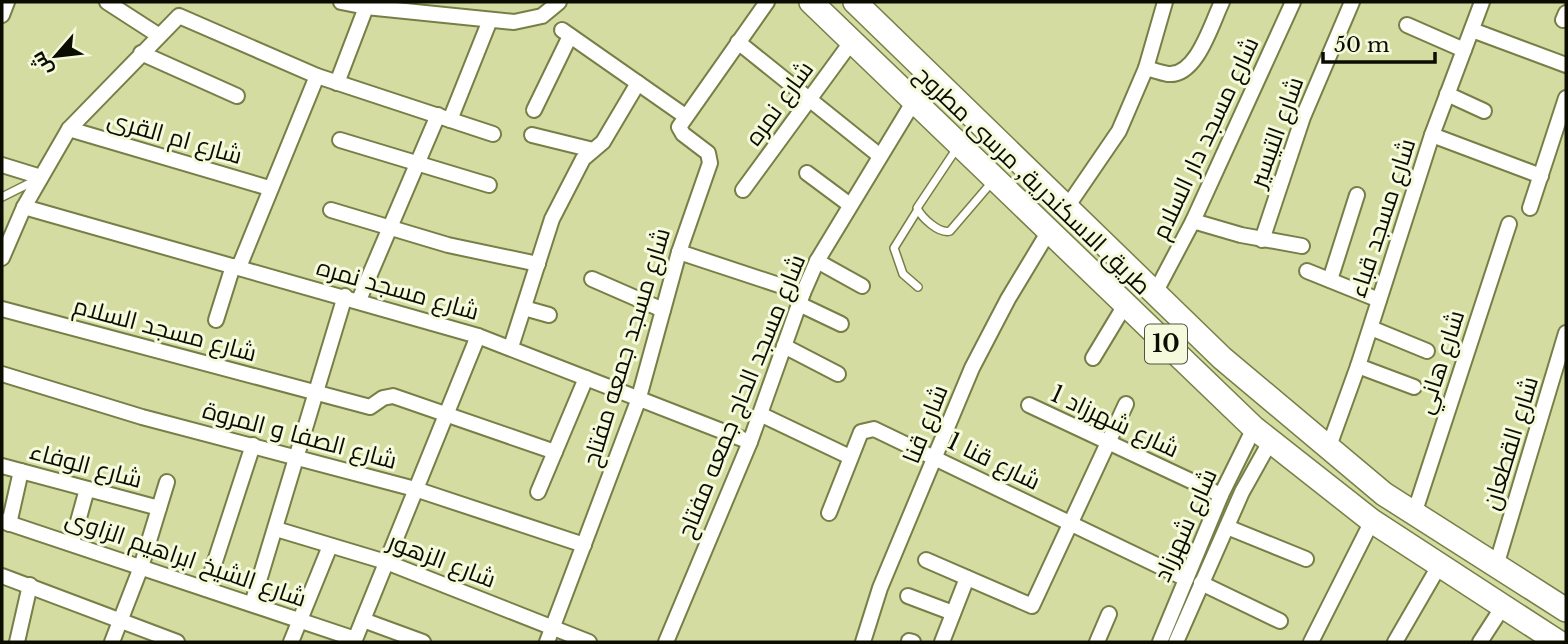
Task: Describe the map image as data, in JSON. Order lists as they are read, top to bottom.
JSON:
{
  "streets": {
    "main road": ["طريق الاسكندرية, مرسى مطروح", "10"],
    "street": [
      "شارع نمره",
      "شارع التيسير",
      "شارع ام القرى",
      "شارع مسجد دار السلام",
      "شارع مسجد قباء",
      "شارع مسجد نمره",
      "شارع مسجد السلام",
      "شارع مسجد جمعه مفتاح",
      "شارع هاني",
      "شارع مسجد الحاج جمعه مفتاح",
      "شارع شهرزاد 1",
      "شارع قنا",
      "شارع الصفا و المروة",
      "شارع القطعان",
      "شارع قنا 1",
      "شارع الوفاء",
      "شارع شهرزاد",
      "شارع الشيخ ابراهيم الزاوى",
      "شارع الزهور"
    ]
  },
  "crossings": [
    ["شارع نمره", "طريق الاسكندرية, مرسى مطروح"],
    ["شارع مسجد دار السلام", "طريق الاسكندرية, مرسى مطروح"],
    ["طريق الاسكندرية, مرسى مطروح", "شارع مسجد قباء"],
    ["طريق الاسكندرية, مرسى مطروح", "شارع هاني"],
    ["طريق الاسكندرية, مرسى مطروح", "شارع مسجد الحاج جمعه مفتاح"],
    ["طريق الاسكندرية, مرسى مطروح", "شارع قنا"],
    ["طريق الاسكندرية, مرسى مطروح", "شارع القطعان"],
    ["طريق الاسكندرية, مرسى مطروح", "شارع شهرزاد"],
    ["شارع مسجد نمره", "شارع مسجد جمعه مفتاح"],
    ["شارع مسجد نمره", "شارع مسجد الحاج جمعه مفتاح"],
    ["شارع مسجد جمعه مفتاح", "شارع الصفا و المروة"],
    ["شارع مسجد جمعه مفتاح", "شارع الزهور"],
    ["شارع شهرزاد 1", "شارع شهرزاد"],
    ["شارع قنا", "شارع قنا 1"],
    ["شارع قنا 1", "شارع شهرزاد"]
  ],
  "scale_bar": "50 m",
  "north": "bottom left"
}
